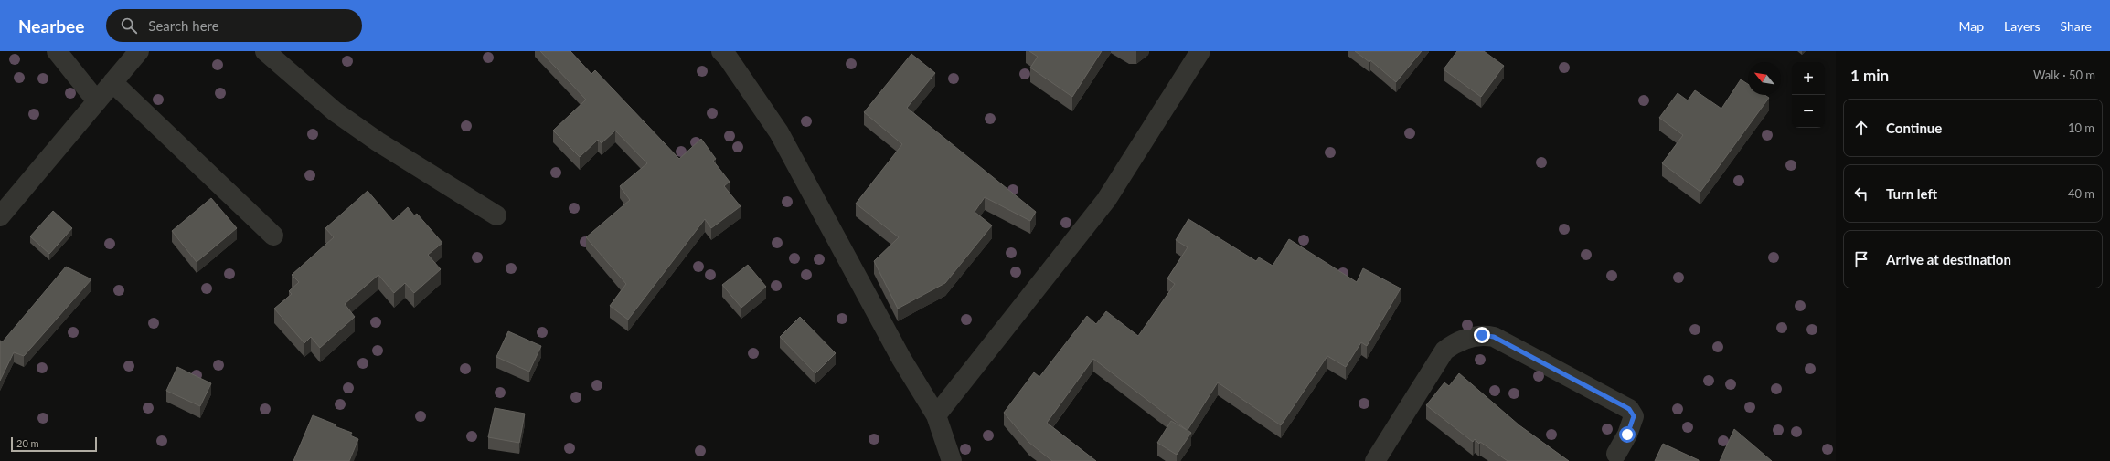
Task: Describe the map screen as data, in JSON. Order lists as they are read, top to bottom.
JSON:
{
  "scale_bar": "20 m",
  "north": "top left",
  "page": {
    "header": "Nearbee",
    "search": "Search here",
    "nav": ["Map", "Layers", "Share"],
    "heading": ["1 min", "Walk · 50 m"],
    "map_buttons": ["+", "−"],
    "list": [
      ["Continue", "10 m"],
      ["Turn left", "40 m"],
      "Arrive at destination"
    ],
    "scale": "20 m"
  }
}
